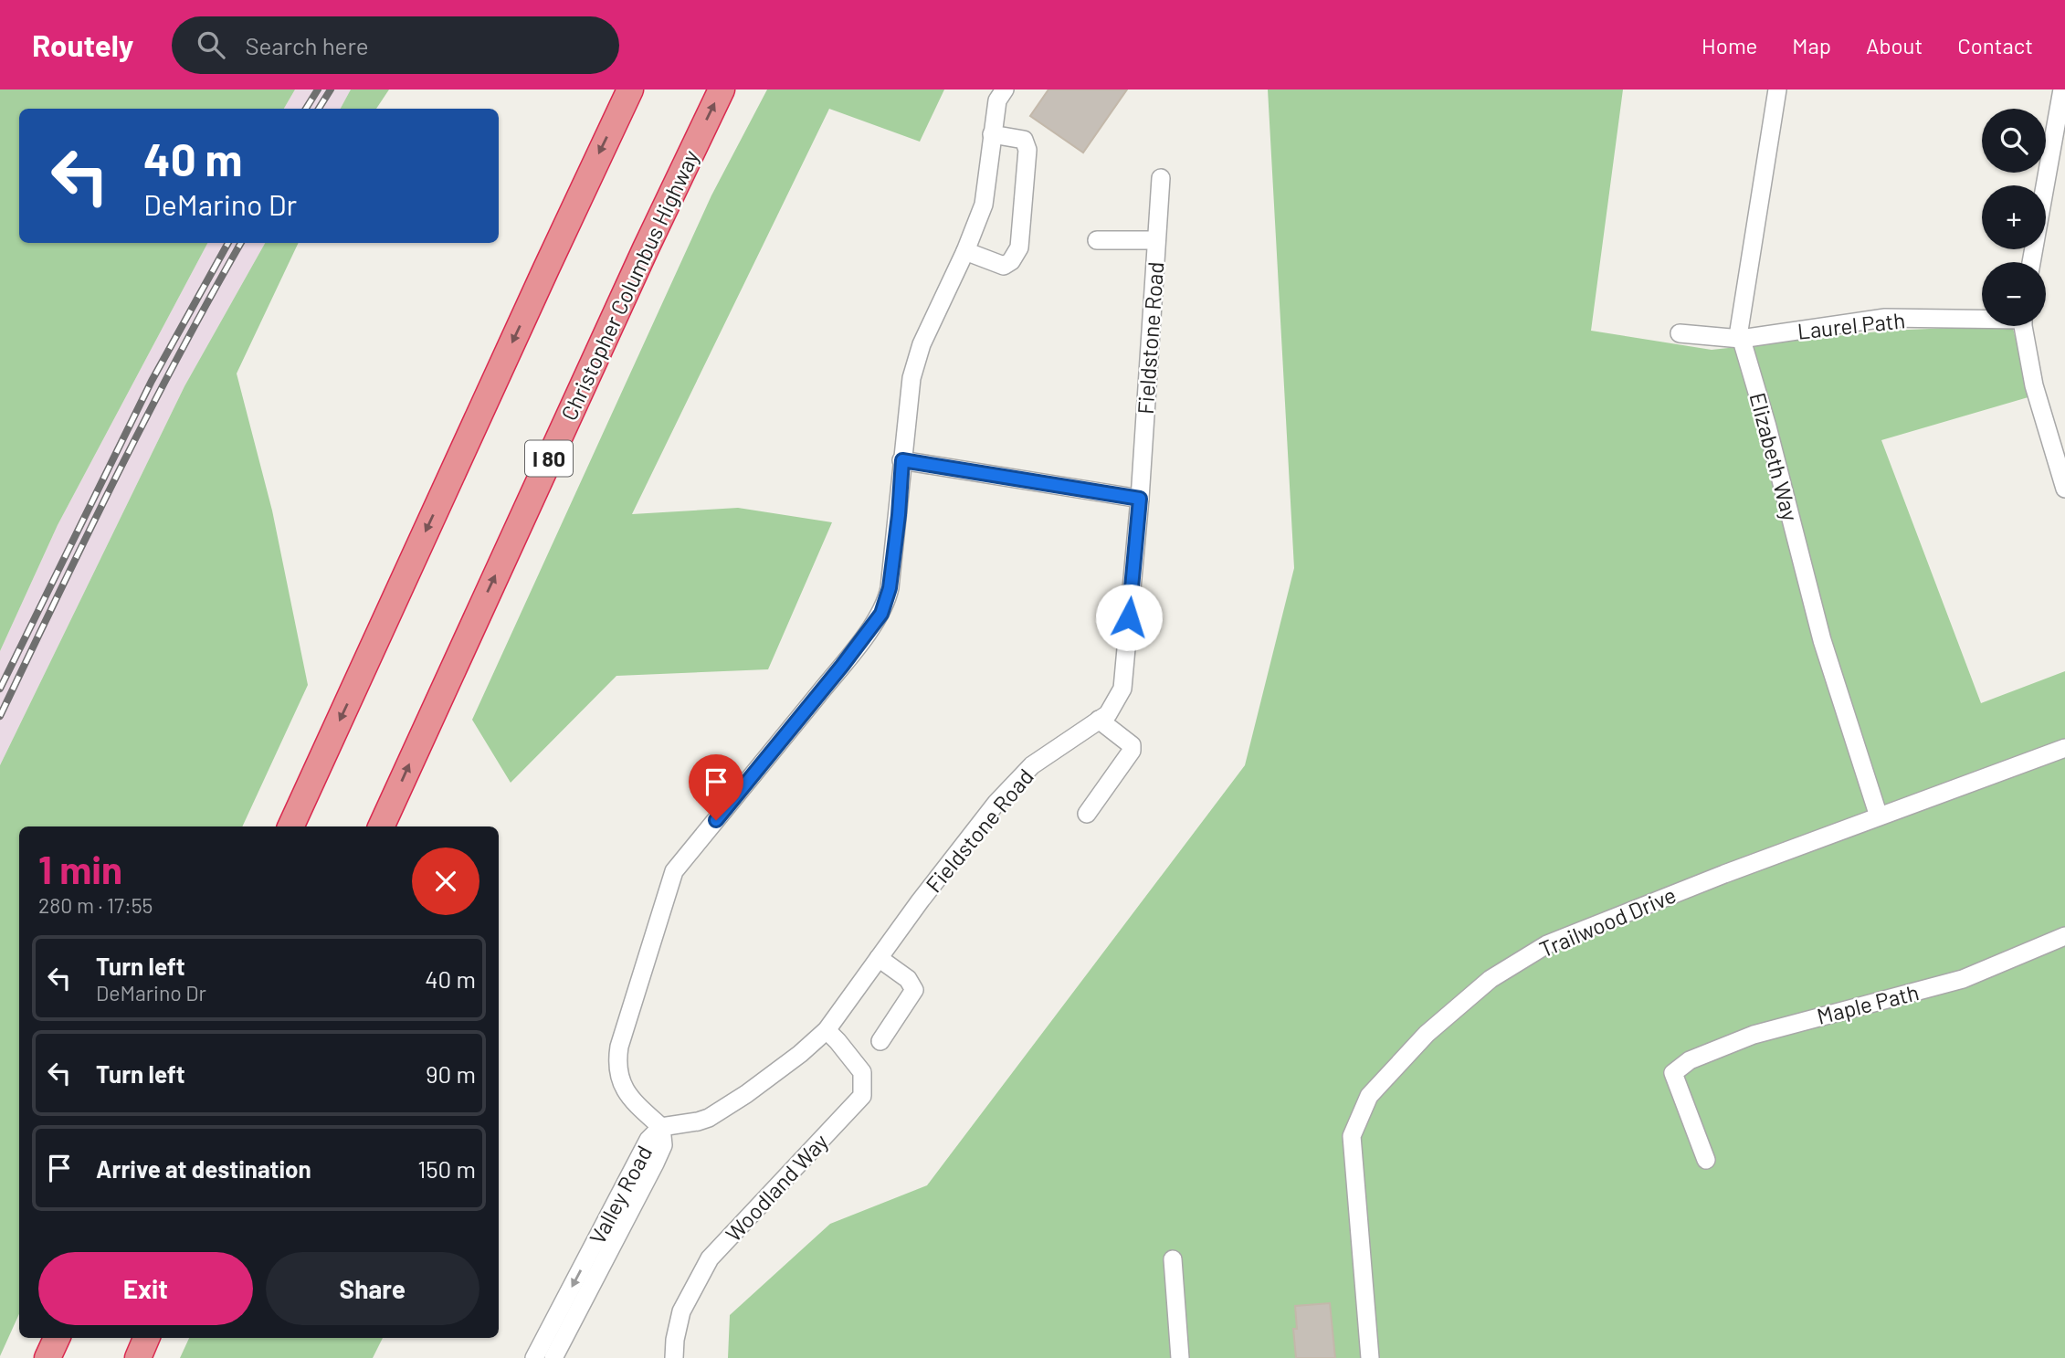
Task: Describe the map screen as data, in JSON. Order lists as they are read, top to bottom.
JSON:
{
  "streets": {
    "highway": ["Christopher Columbus Highway", "I 80"],
    "street": [
      "Laurel Path",
      "Fieldstone Road",
      "Elizabeth Way",
      "Trailwood Drive",
      "Maple Path",
      "Woodland Way",
      "Valley Road"
    ]
  },
  "crossings": [
    ["Laurel Path", "Elizabeth Way"],
    ["Fieldstone Road", "Woodland Way"],
    ["Fieldstone Road", "Valley Road"],
    ["Elizabeth Way", "Trailwood Drive"]
  ],
  "page": {
    "header": "Routely",
    "search": "Search here",
    "nav": [
      "Home",
      "Map",
      "About",
      "Contact"
    ],
    "map_buttons": ["+", "−"],
    "turn": ["40 m", "DeMarino Dr"],
    "heading": ["1 min", "280 m · 17:55"],
    "list": [
      {
        "name": "Turn left",
        "note": "DeMarino Dr",
        "value": "40 m"
      },
      {
        "name": "Turn left",
        "value": "90 m"
      },
      {
        "name": "Arrive at destination",
        "value": "150 m"
      }
    ],
    "buttons": ["Exit", "Share"]
  }
}
